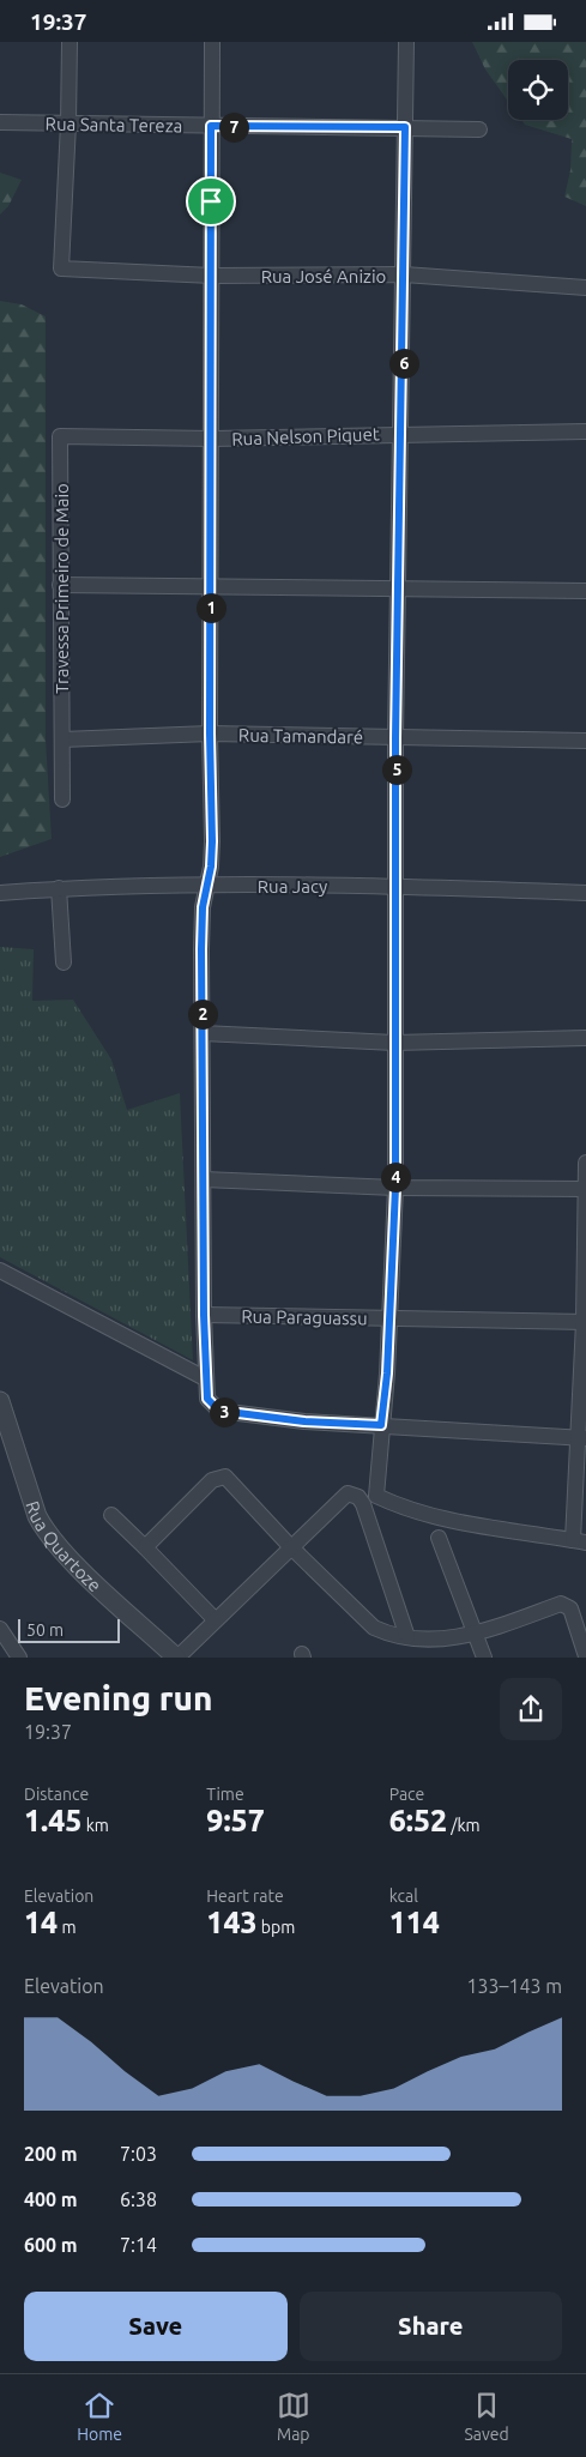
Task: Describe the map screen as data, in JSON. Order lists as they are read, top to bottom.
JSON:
{
  "streets": {
    "street": [
      "Rua Santa Tereza",
      "Rua José Anizio",
      "Rua Nelson Piquet",
      "Travessa Primeiro de Maio",
      "Rua Tamandaré",
      "Rua Jacy",
      "Rua Paraguassu",
      "Rua Quartoze"
    ]
  },
  "crossings": [
    ["Rua Santa Tereza", "Rua José Anizio"],
    ["Rua Nelson Piquet", "Travessa Primeiro de Maio"],
    ["Travessa Primeiro de Maio", "Rua Tamandaré"]
  ],
  "scale_bar": "50 m",
  "page": {
    "status": "19:37",
    "pins": [
      "7",
      "6",
      "1",
      "5",
      "2",
      "4",
      "3"
    ],
    "scale": "50 m",
    "heading": ["Evening run", "19:37"],
    "stats": [
      ["Distance", "1.45 km"],
      ["Time", "9:57"],
      ["Pace", "6:52 /km"],
      ["Elevation", "14 m"],
      ["Heart rate", "143 bpm"],
      ["kcal", "114"]
    ],
    "chart": ["Elevation", "133–143 m"],
    "list": [
      {
        "name": "200 m",
        "note": "7:03"
      },
      {
        "name": "400 m",
        "note": "6:38"
      },
      {
        "name": "600 m",
        "note": "7:14"
      }
    ],
    "buttons": ["Save", "Share"],
    "tabs": ["Home", "Map", "Saved"]
  }
}
